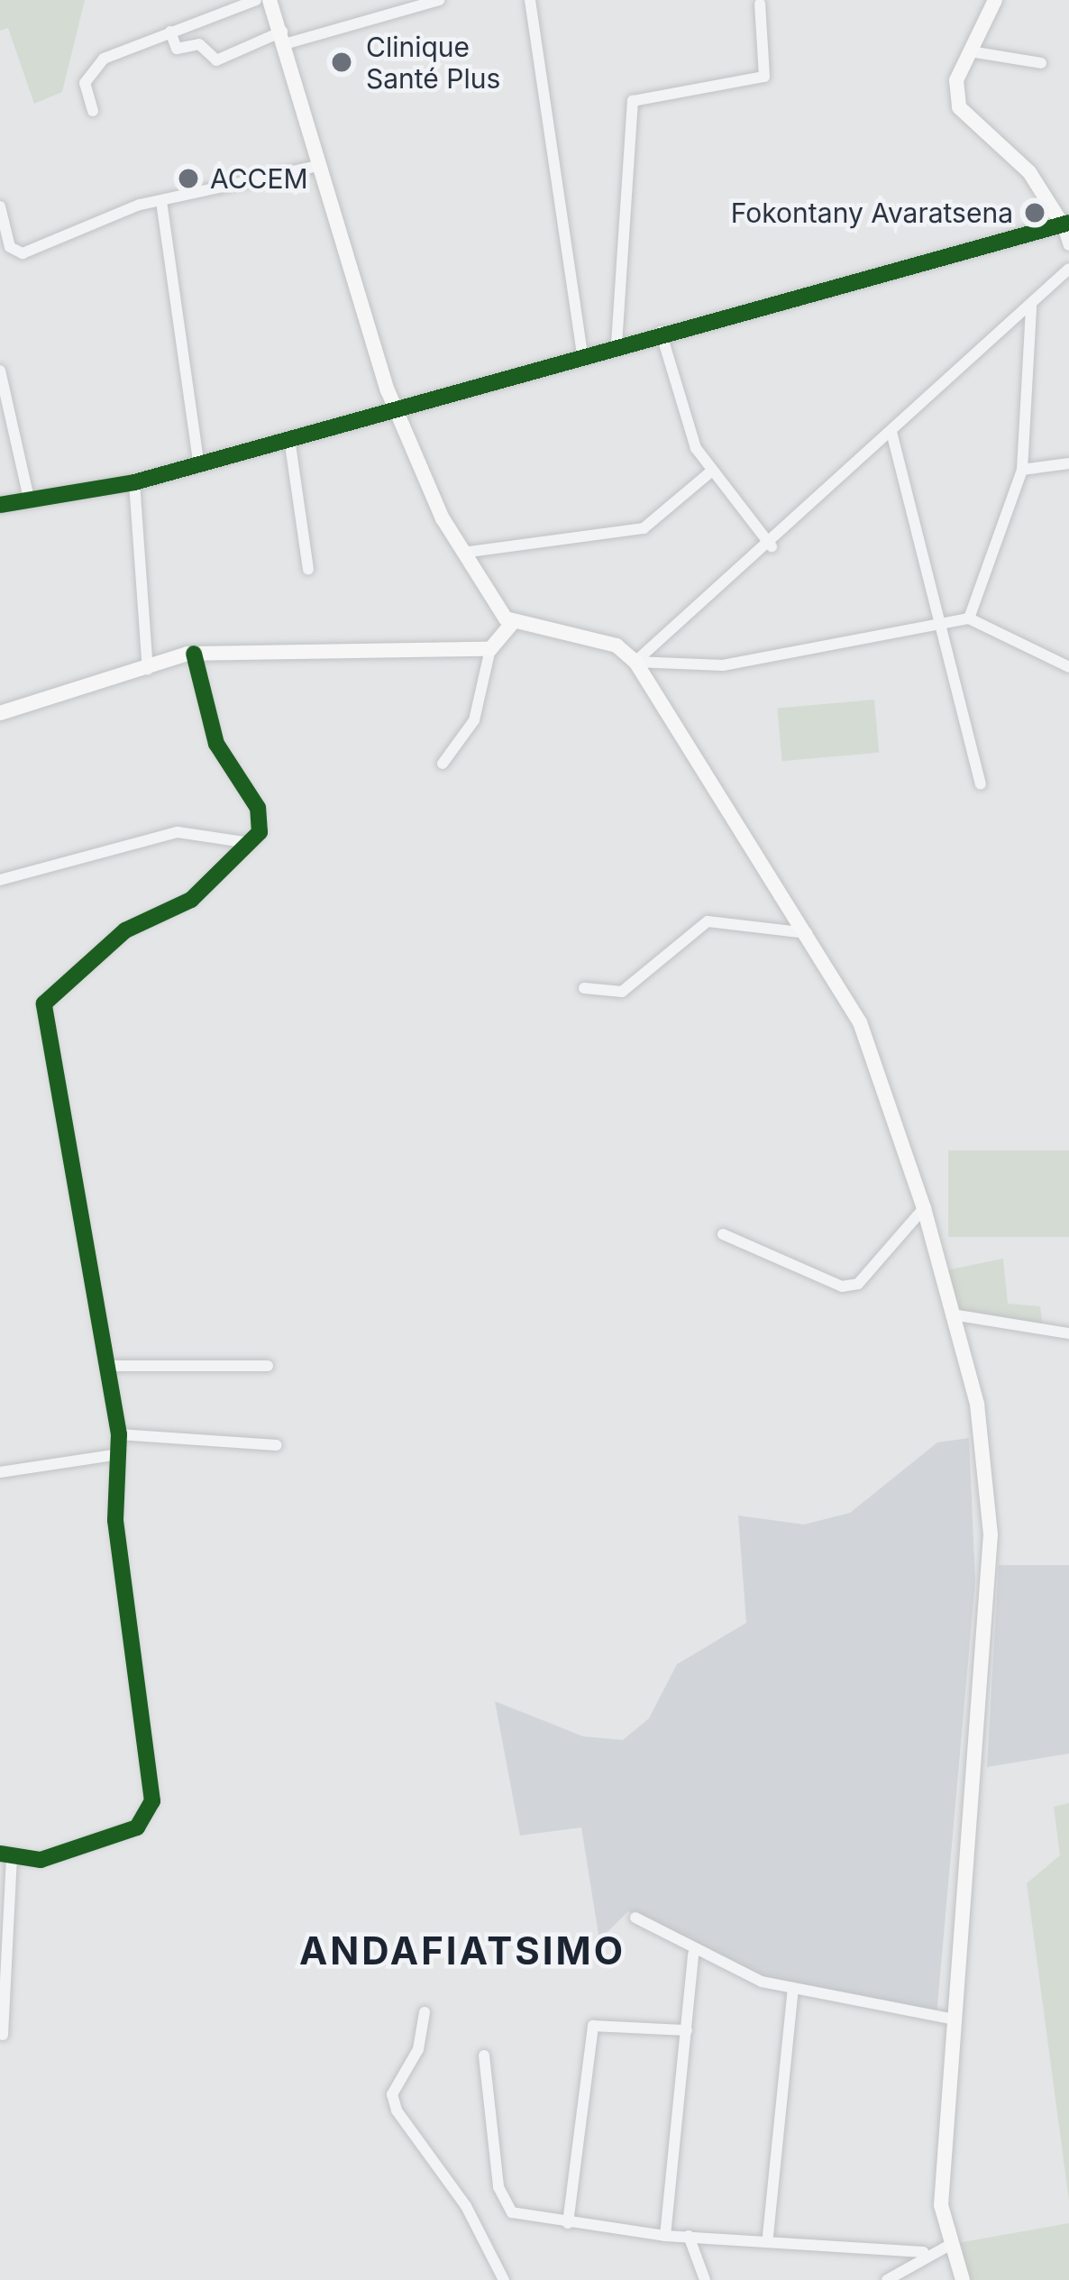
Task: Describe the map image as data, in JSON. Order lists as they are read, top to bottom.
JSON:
{
  "districts": ["ANDAFIATSIMO"],
  "places": ["Clinique Santé Plus", "ACCEM", "Fokontany Avaratsena"]
}
